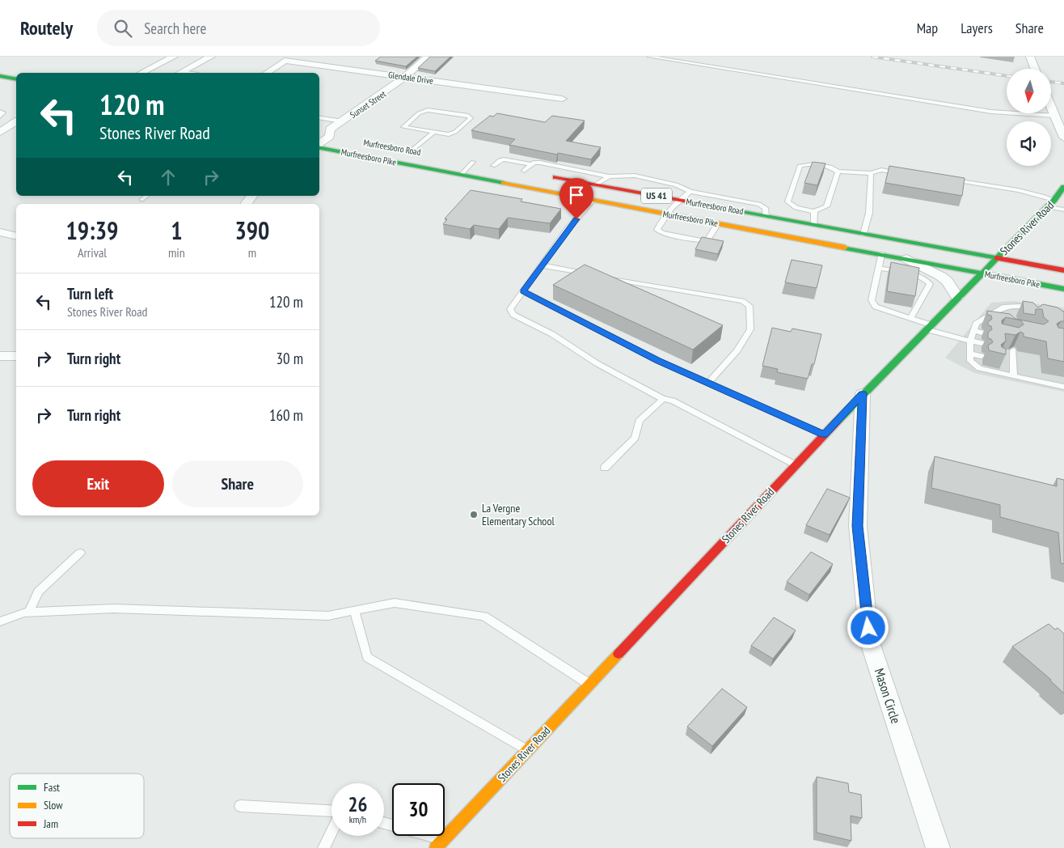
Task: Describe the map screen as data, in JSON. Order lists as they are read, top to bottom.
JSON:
{
  "streets": {
    "main road": [
      "Murfreesboro Road",
      "Murfreesboro Pike",
      "US 41",
      "Stones River Road"
    ],
    "street": ["Glendale Drive", "Sunset Street", "Mason Circle"]
  },
  "crossings": [
    ["Glendale Drive", "Sunset Street"],
    ["Murfreesboro Road", "Stones River Road"],
    ["Murfreesboro Pike", "Stones River Road"],
    ["Stones River Road", "Mason Circle"]
  ],
  "places": ["La Vergne Elementary School"],
  "legend": ["Fast", "Slow", "Jam"],
  "north": "bottom",
  "page": {
    "header": "Routely",
    "search": "Search here",
    "nav": ["Map", "Layers", "Share"],
    "turn": ["120 m", "Stones River Road"],
    "eta": [
      "19:39",
      "Arrival",
      "1",
      "min",
      "390",
      "m"
    ],
    "list": [
      {
        "name": "Turn left",
        "note": "Stones River Road",
        "value": "120 m"
      },
      {
        "name": "Turn right",
        "value": "30 m"
      },
      {
        "name": "Turn right",
        "value": "160 m"
      }
    ],
    "buttons": ["Exit", "Share"],
    "speed": "26 km/h",
    "limit": "30"
  }
}
